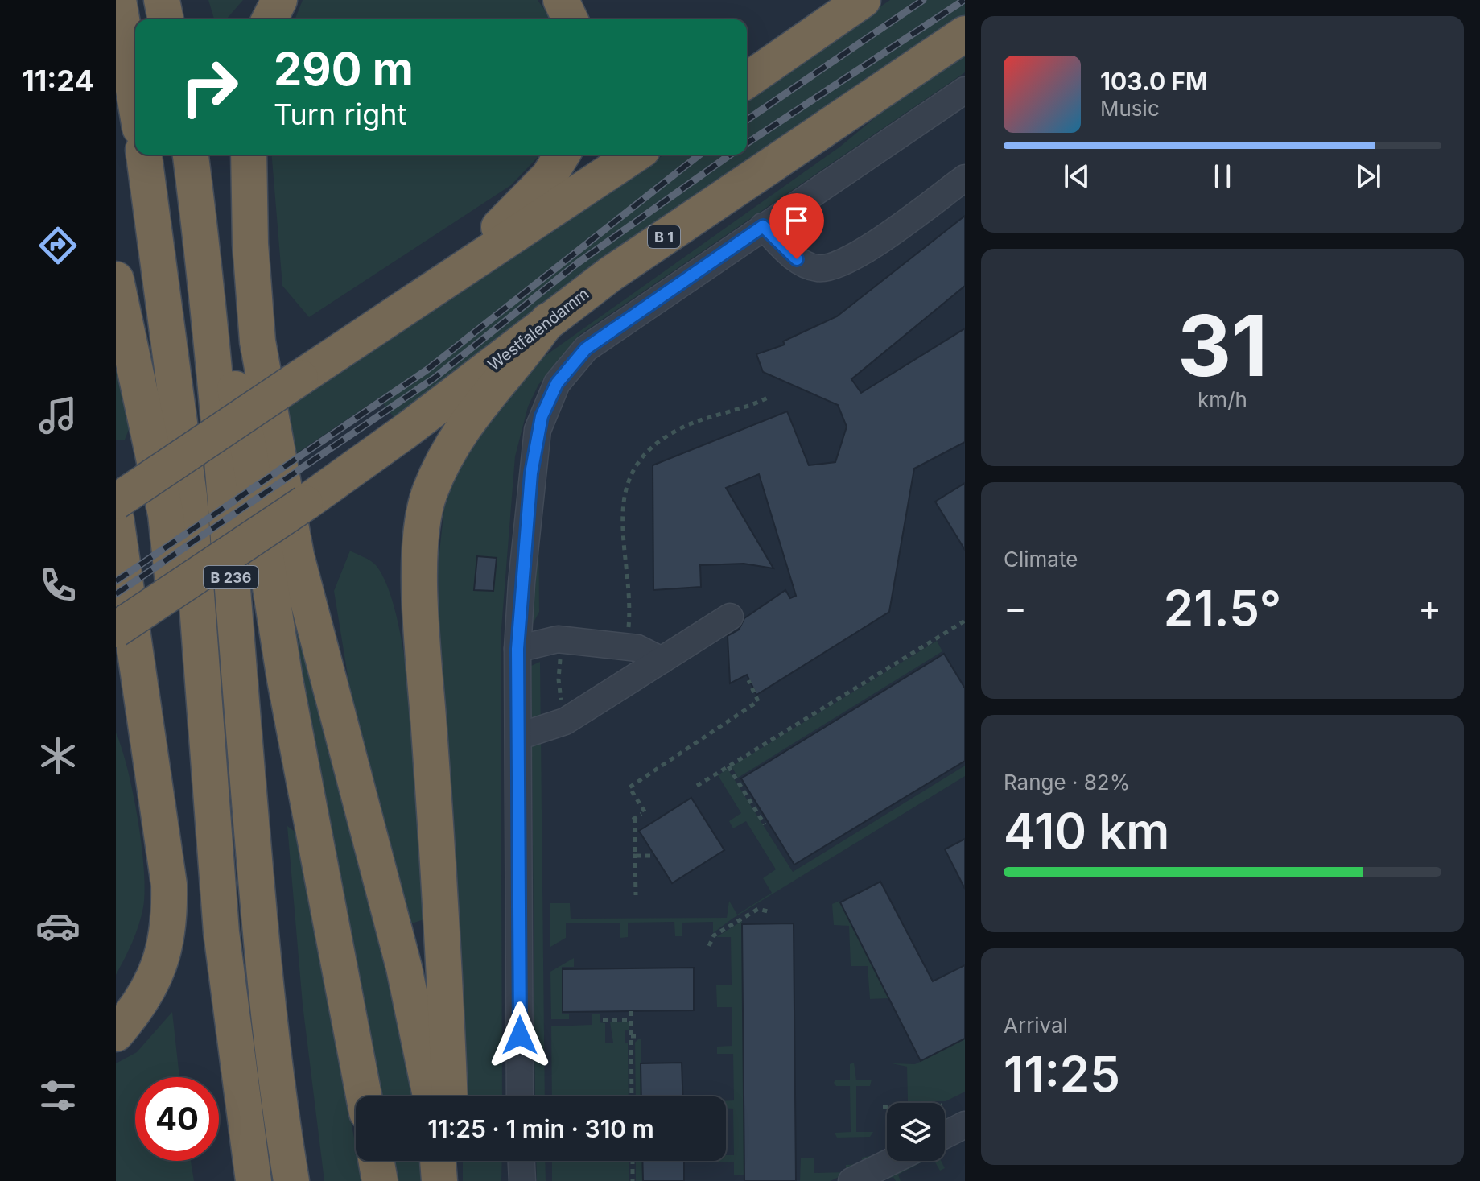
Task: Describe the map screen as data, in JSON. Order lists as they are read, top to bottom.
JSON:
{
  "streets": {
    "highway": ["B 1", "Westfalendamm", "B 236"]
  },
  "page": {
    "tabs": "11:24",
    "turn": ["290 m", "Turn right"],
    "song": ["103.0 FM", "Music"],
    "tile": [
      ["31", "km/h"],
      "Climate",
      ["Range · 82%", "410 km"],
      ["Arrival", "11:25"]
    ],
    "heat": ["−", "21.5°", "+"],
    "limit": "40",
    "trip": "11:25 · 1 min · 310 m"
  }
}
